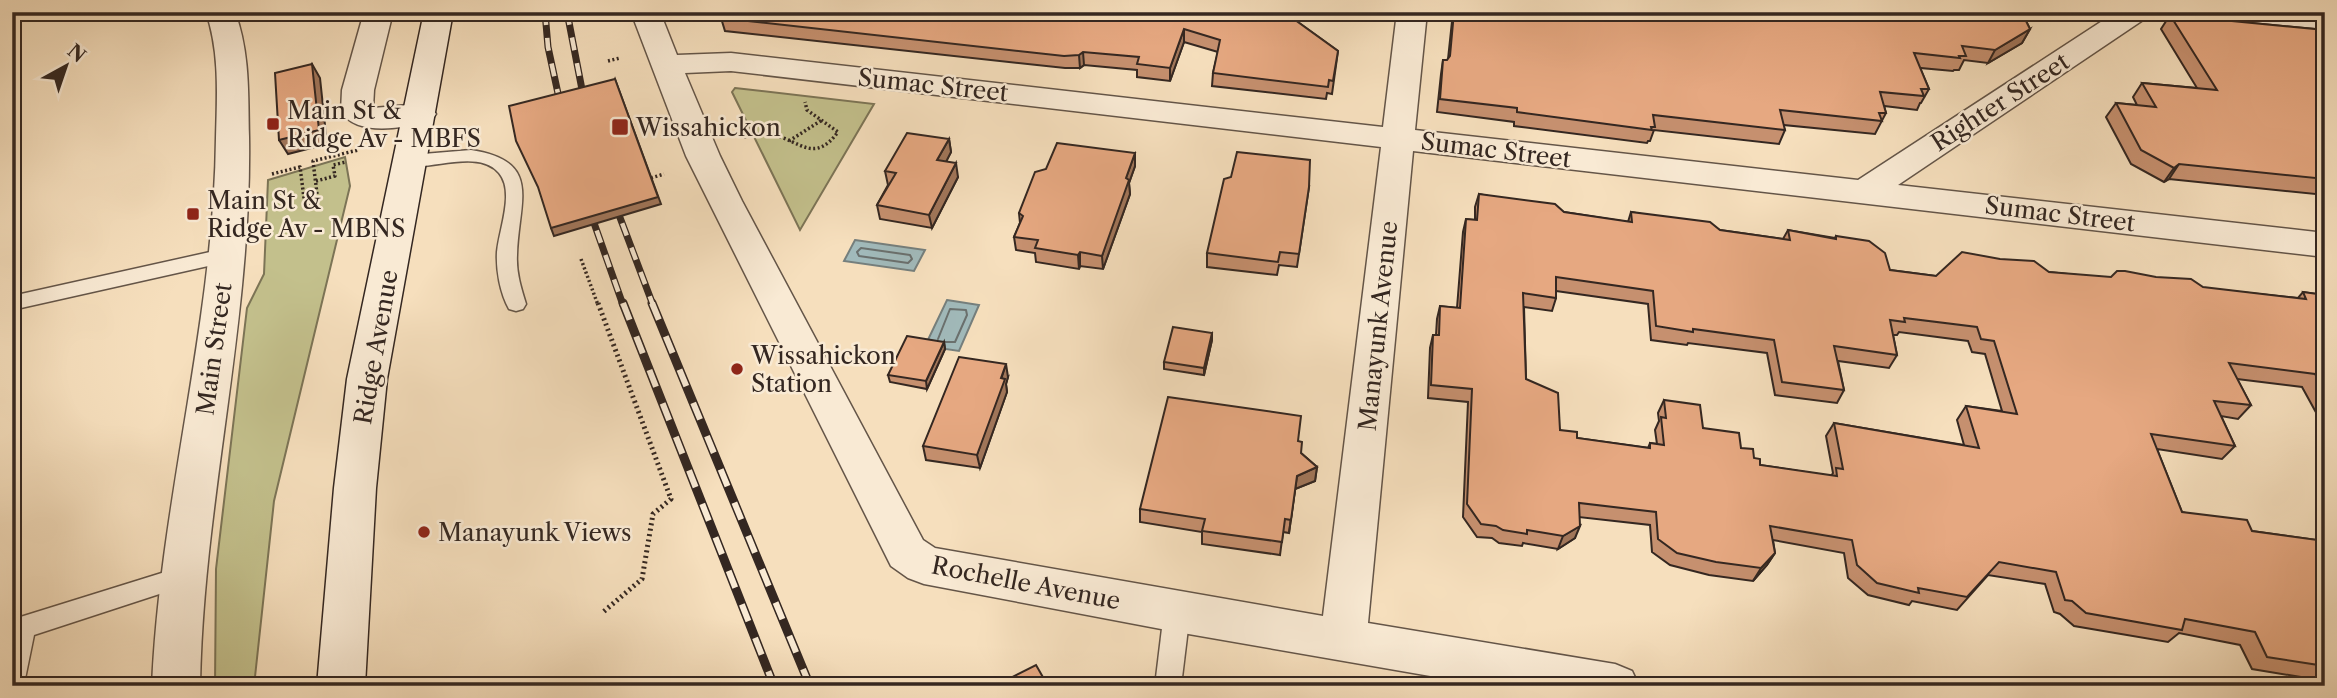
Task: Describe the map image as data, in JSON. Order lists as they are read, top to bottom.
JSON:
{
  "streets": {
    "street": [
      "Sumac Street",
      "Righter Street",
      "Manayunk Avenue",
      "Ridge Avenue",
      "Main Street",
      "Rochelle Avenue"
    ]
  },
  "crossings": [
    ["Sumac Street", "Righter Street"],
    ["Sumac Street", "Manayunk Avenue"],
    ["Sumac Street", "Rochelle Avenue"],
    ["Manayunk Avenue", "Rochelle Avenue"]
  ],
  "places": {
    "transit": ["Main St & Ridge Av - MBFS", "Wissahickon", "Main St & Ridge Av - MBNS"],
    "other": ["Wissahickon Station", "Manayunk Views"]
  },
  "north": "top right"
}
